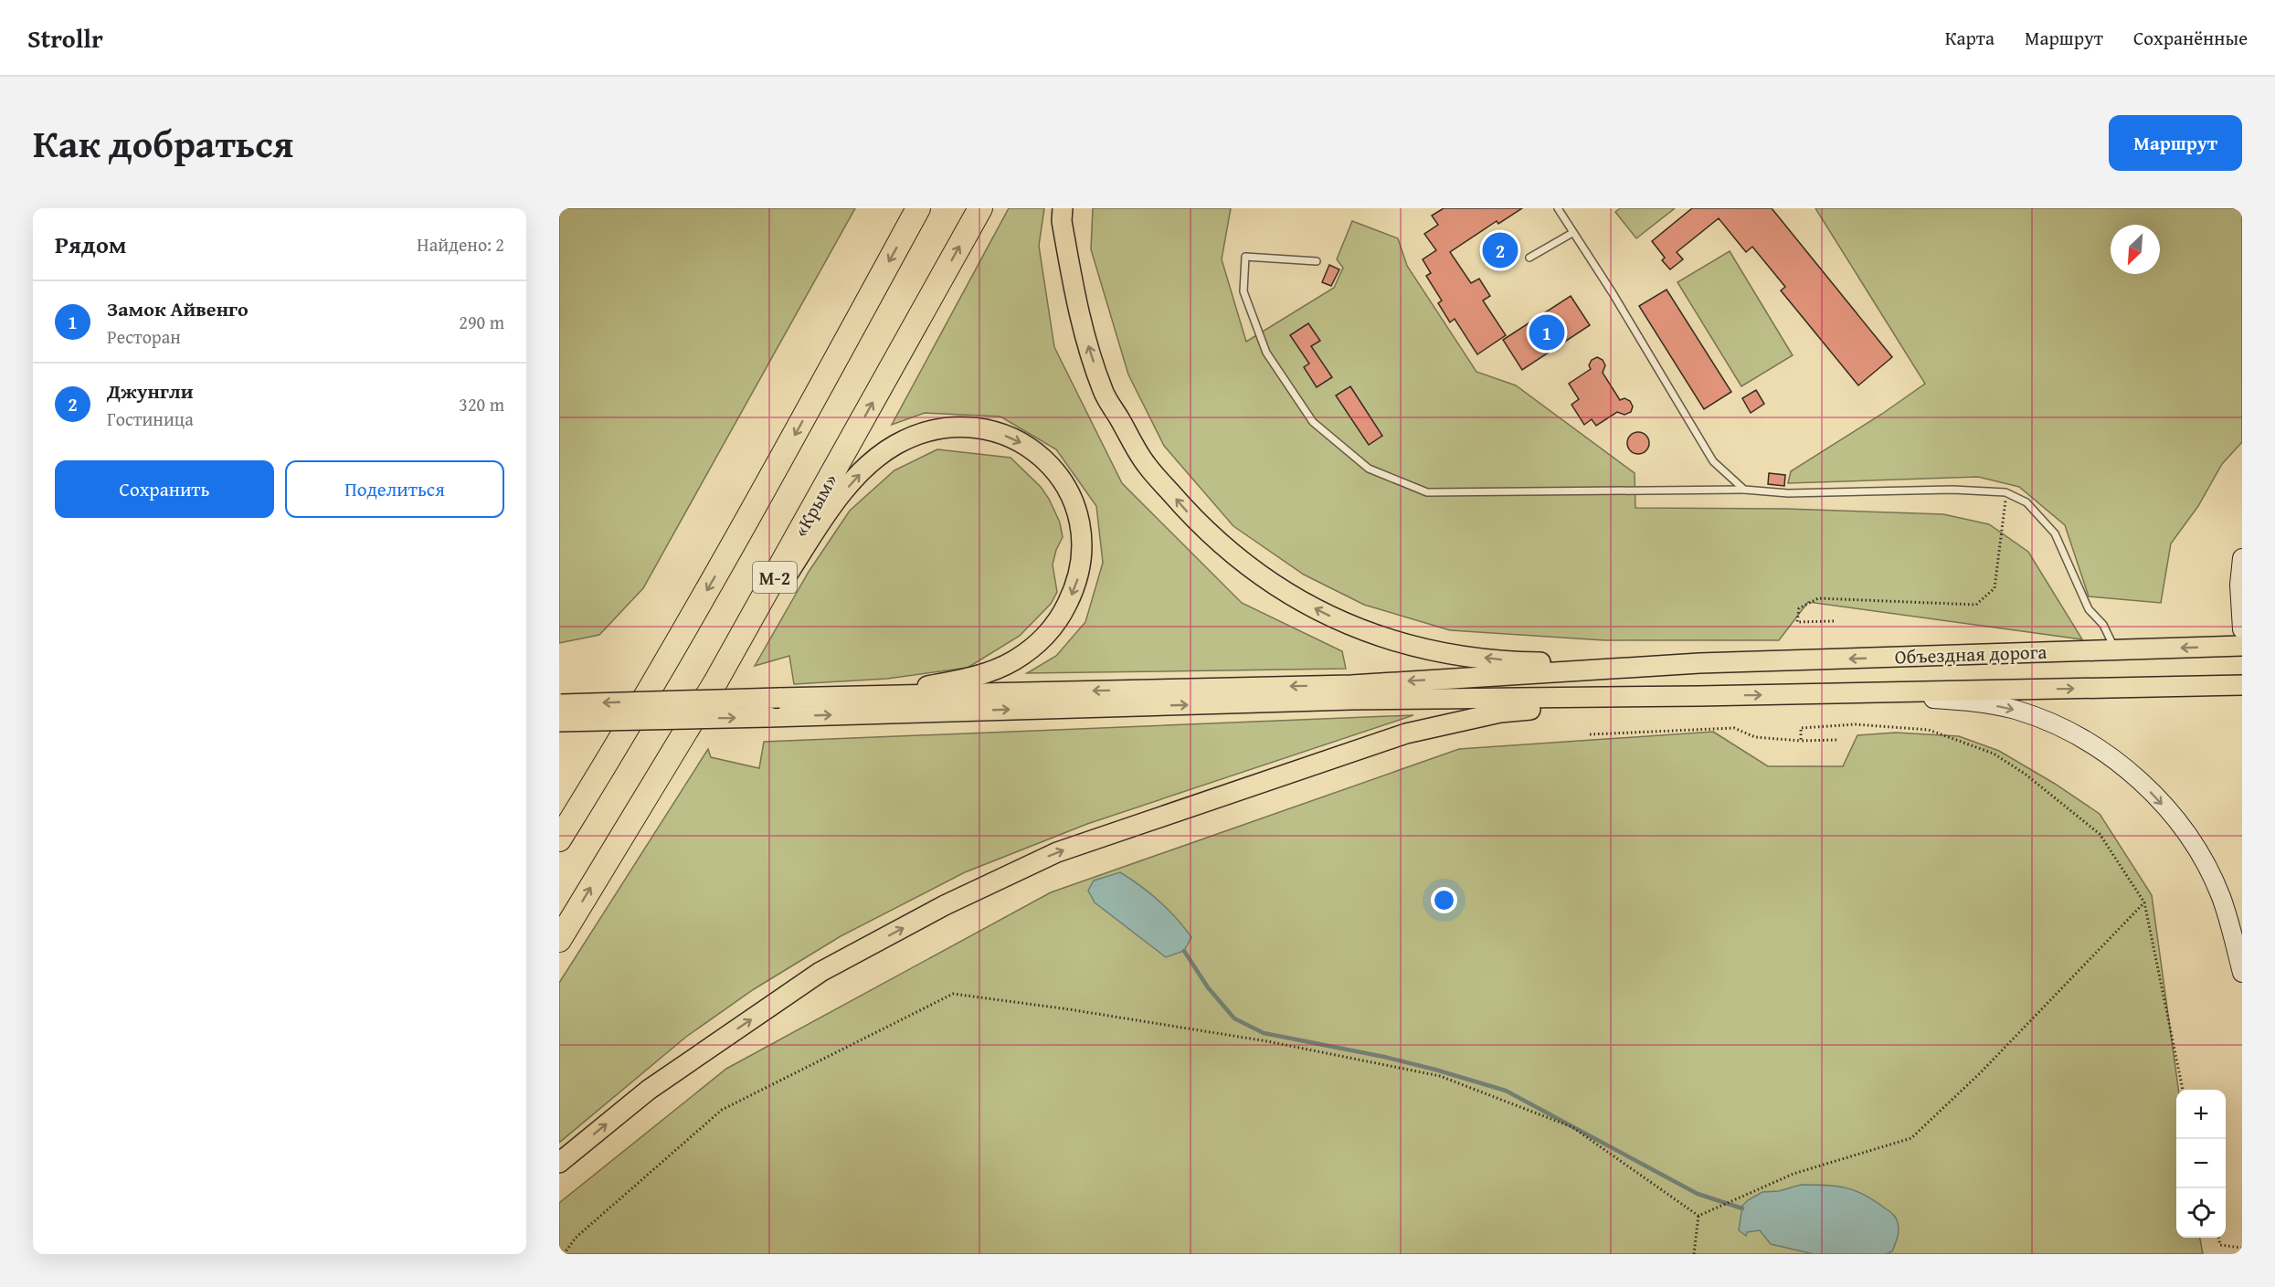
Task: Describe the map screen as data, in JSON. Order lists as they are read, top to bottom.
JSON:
{
  "streets": {
    "highway": ["«Крым»", "М-2"],
    "main road": ["Объездная дорога"]
  },
  "north": "bottom left",
  "page": {
    "header": "Strollr",
    "nav": ["Карта", "Маршрут", "Сохранённые"],
    "title": "Как добраться",
    "buttons": [
      "Маршрут",
      ["Сохранить", "Поделиться"]
    ],
    "heading": ["Рядом", "Найдено: 2"],
    "pins": ["2", "1"],
    "list": [
      {
        "mark": "1",
        "name": "Замок Айвенго",
        "note": "Ресторан",
        "value": "290 m"
      },
      {
        "mark": "2",
        "name": "Джунгли",
        "note": "Гостиница",
        "value": "320 m"
      }
    ],
    "map_buttons": ["+", "−"]
  }
}
